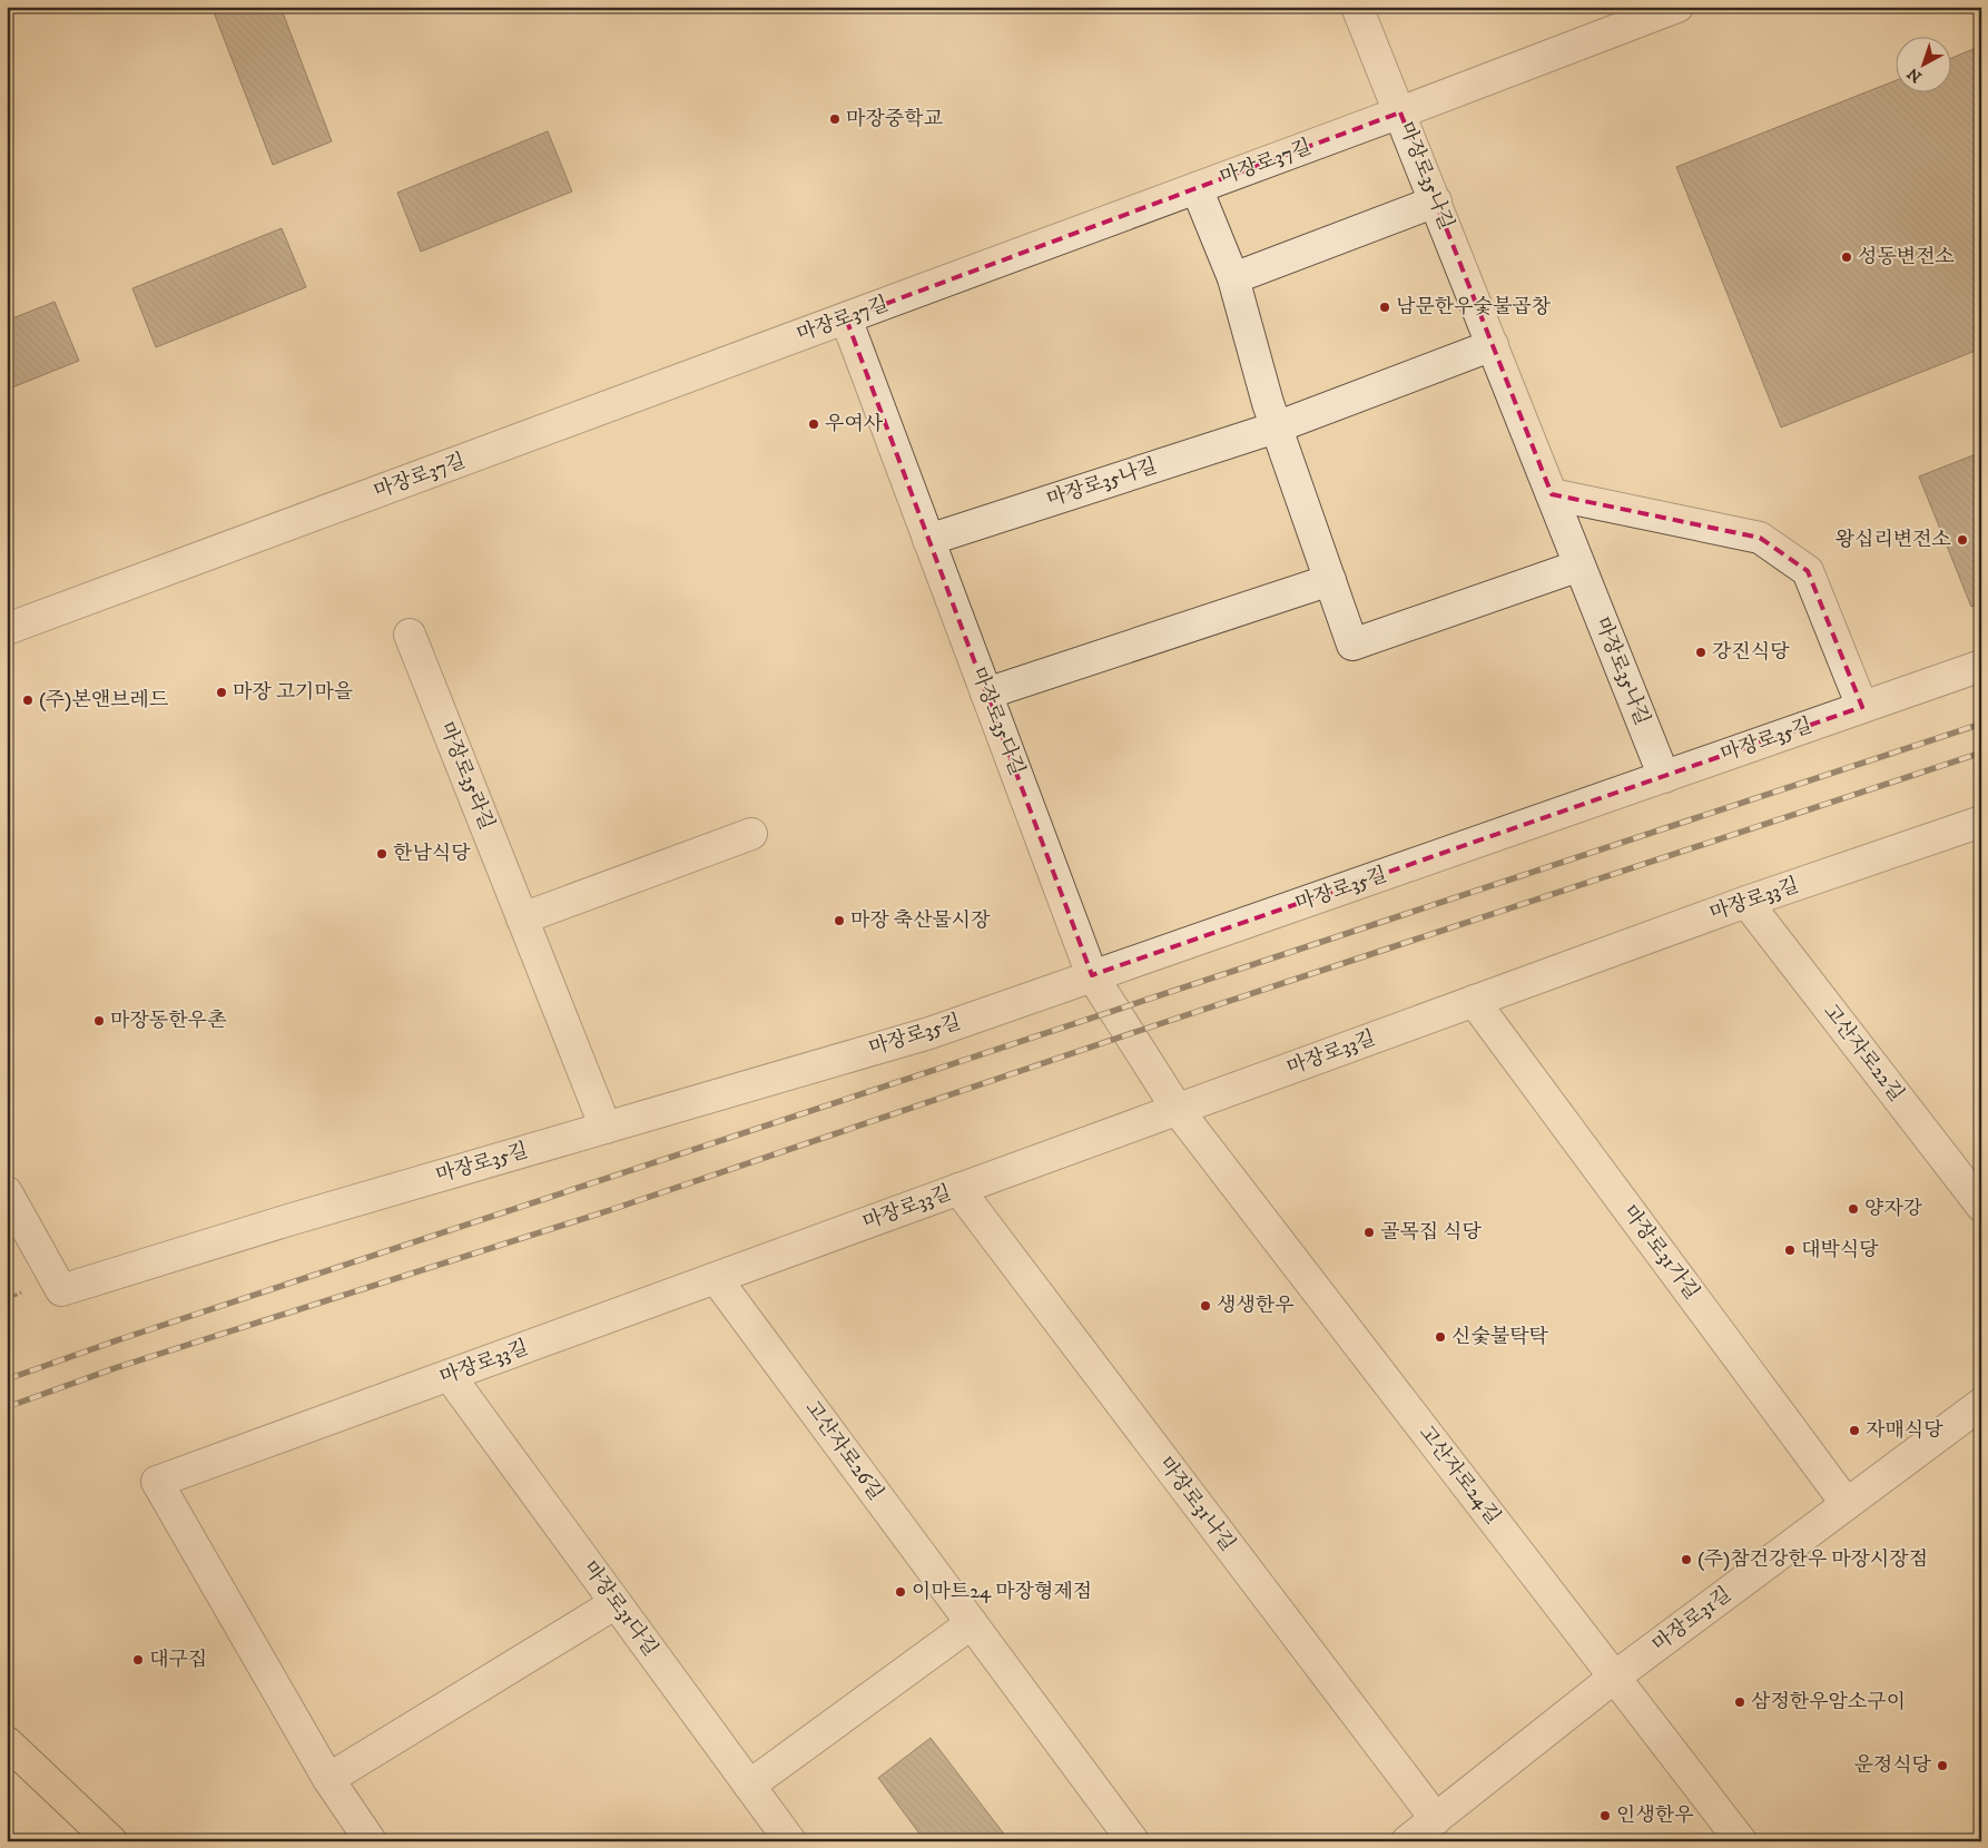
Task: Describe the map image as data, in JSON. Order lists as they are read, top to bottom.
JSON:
{
  "streets": {
    "street": [
      "마장로37길",
      "마장로35나길",
      "마장로35다길",
      "마장로35길",
      "마장로35라길",
      "마장로33길",
      "고산자로22길",
      "마장로31가길",
      "고산자로26길",
      "고산자로24길",
      "마장로31나길",
      "마장로31다길",
      "마장로31길"
    ]
  },
  "crossings": [
    ["마장로37길", "마장로35나길"],
    ["마장로37길", "마장로35다길"],
    ["마장로35나길", "마장로35다길"],
    ["마장로35나길", "마장로35길"],
    ["마장로35다길", "마장로35길"],
    ["마장로35다길", "마장로33길"],
    ["마장로35다길", "고산자로24길"],
    ["마장로35길", "마장로35라길"],
    ["마장로33길", "고산자로22길"],
    ["마장로33길", "마장로31가길"],
    ["마장로33길", "고산자로26길"],
    ["마장로33길", "고산자로24길"],
    ["마장로33길", "마장로31나길"],
    ["마장로33길", "마장로31다길"],
    ["마장로31가길", "마장로31길"],
    ["고산자로24길", "마장로31길"],
    ["마장로31나길", "마장로31길"]
  ],
  "places": [
    "마장중학교",
    "성동변전소",
    "남문한우숯불곱창",
    "우여사",
    "왕십리변전소",
    "강진식당",
    "마장 고기마을",
    "(주)본앤브레드",
    "한남식당",
    "마장 축산물시장",
    "마장동한우촌",
    "양자강",
    "골목집 식당",
    "대박식당",
    "생생한우",
    "신숯불탁탁",
    "자매식당",
    "(주)참건강한우 마장시장점",
    "이마트24 마장형제점",
    "대구집",
    "삼정한우암소구이",
    "운정식당",
    "인생한우"
  ],
  "north": "bottom left"
}
